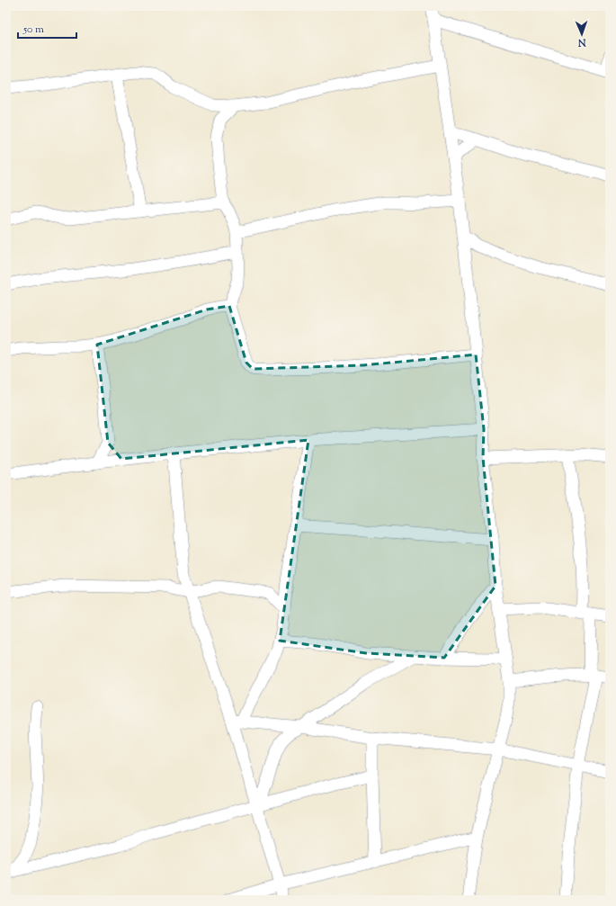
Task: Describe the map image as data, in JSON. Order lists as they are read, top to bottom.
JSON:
{
  "scale_bar": "50 m",
  "north": "bottom"
}
